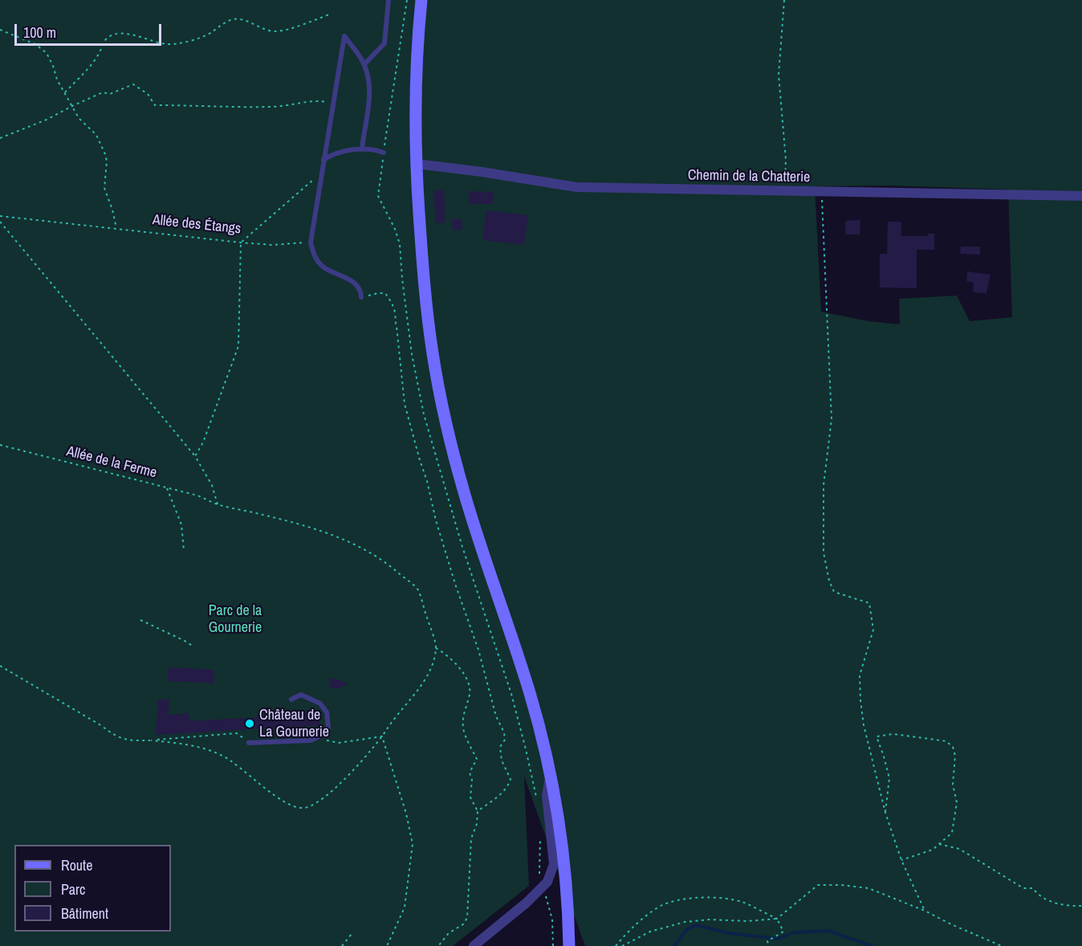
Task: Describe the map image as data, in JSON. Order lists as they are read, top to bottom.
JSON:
{
  "streets": {
    "street": ["Chemin de la Chatterie"],
    "path": ["Allée des Étangs", "Allée de la Ferme"]
  },
  "parks": ["Parc de la Gournerie"],
  "places": ["Château de La Gournerie"],
  "legend": ["Route", "Parc", "Bâtiment"],
  "scale_bar": "100 m"
}
